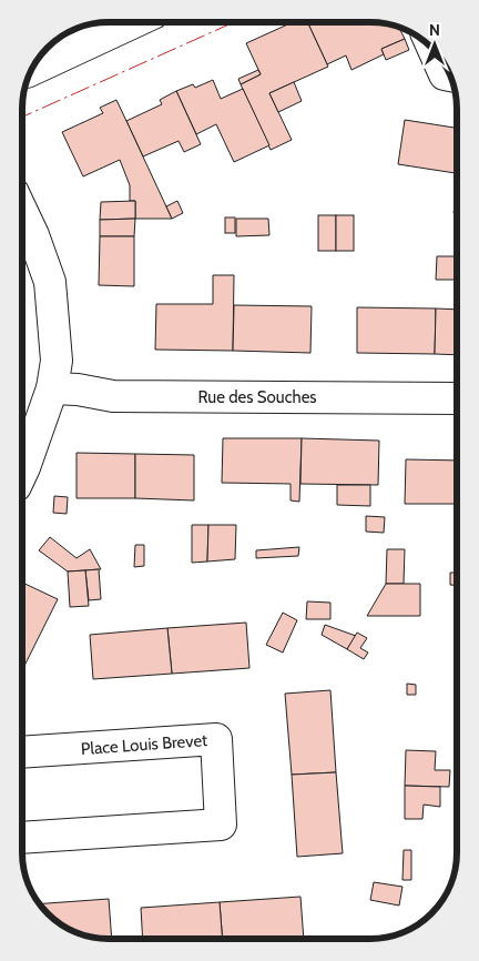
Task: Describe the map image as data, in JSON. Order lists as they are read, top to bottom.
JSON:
{
  "streets": {
    "street": ["Rue des Souches", "Place Louis Brevet"]
  },
  "north": "top"
}
